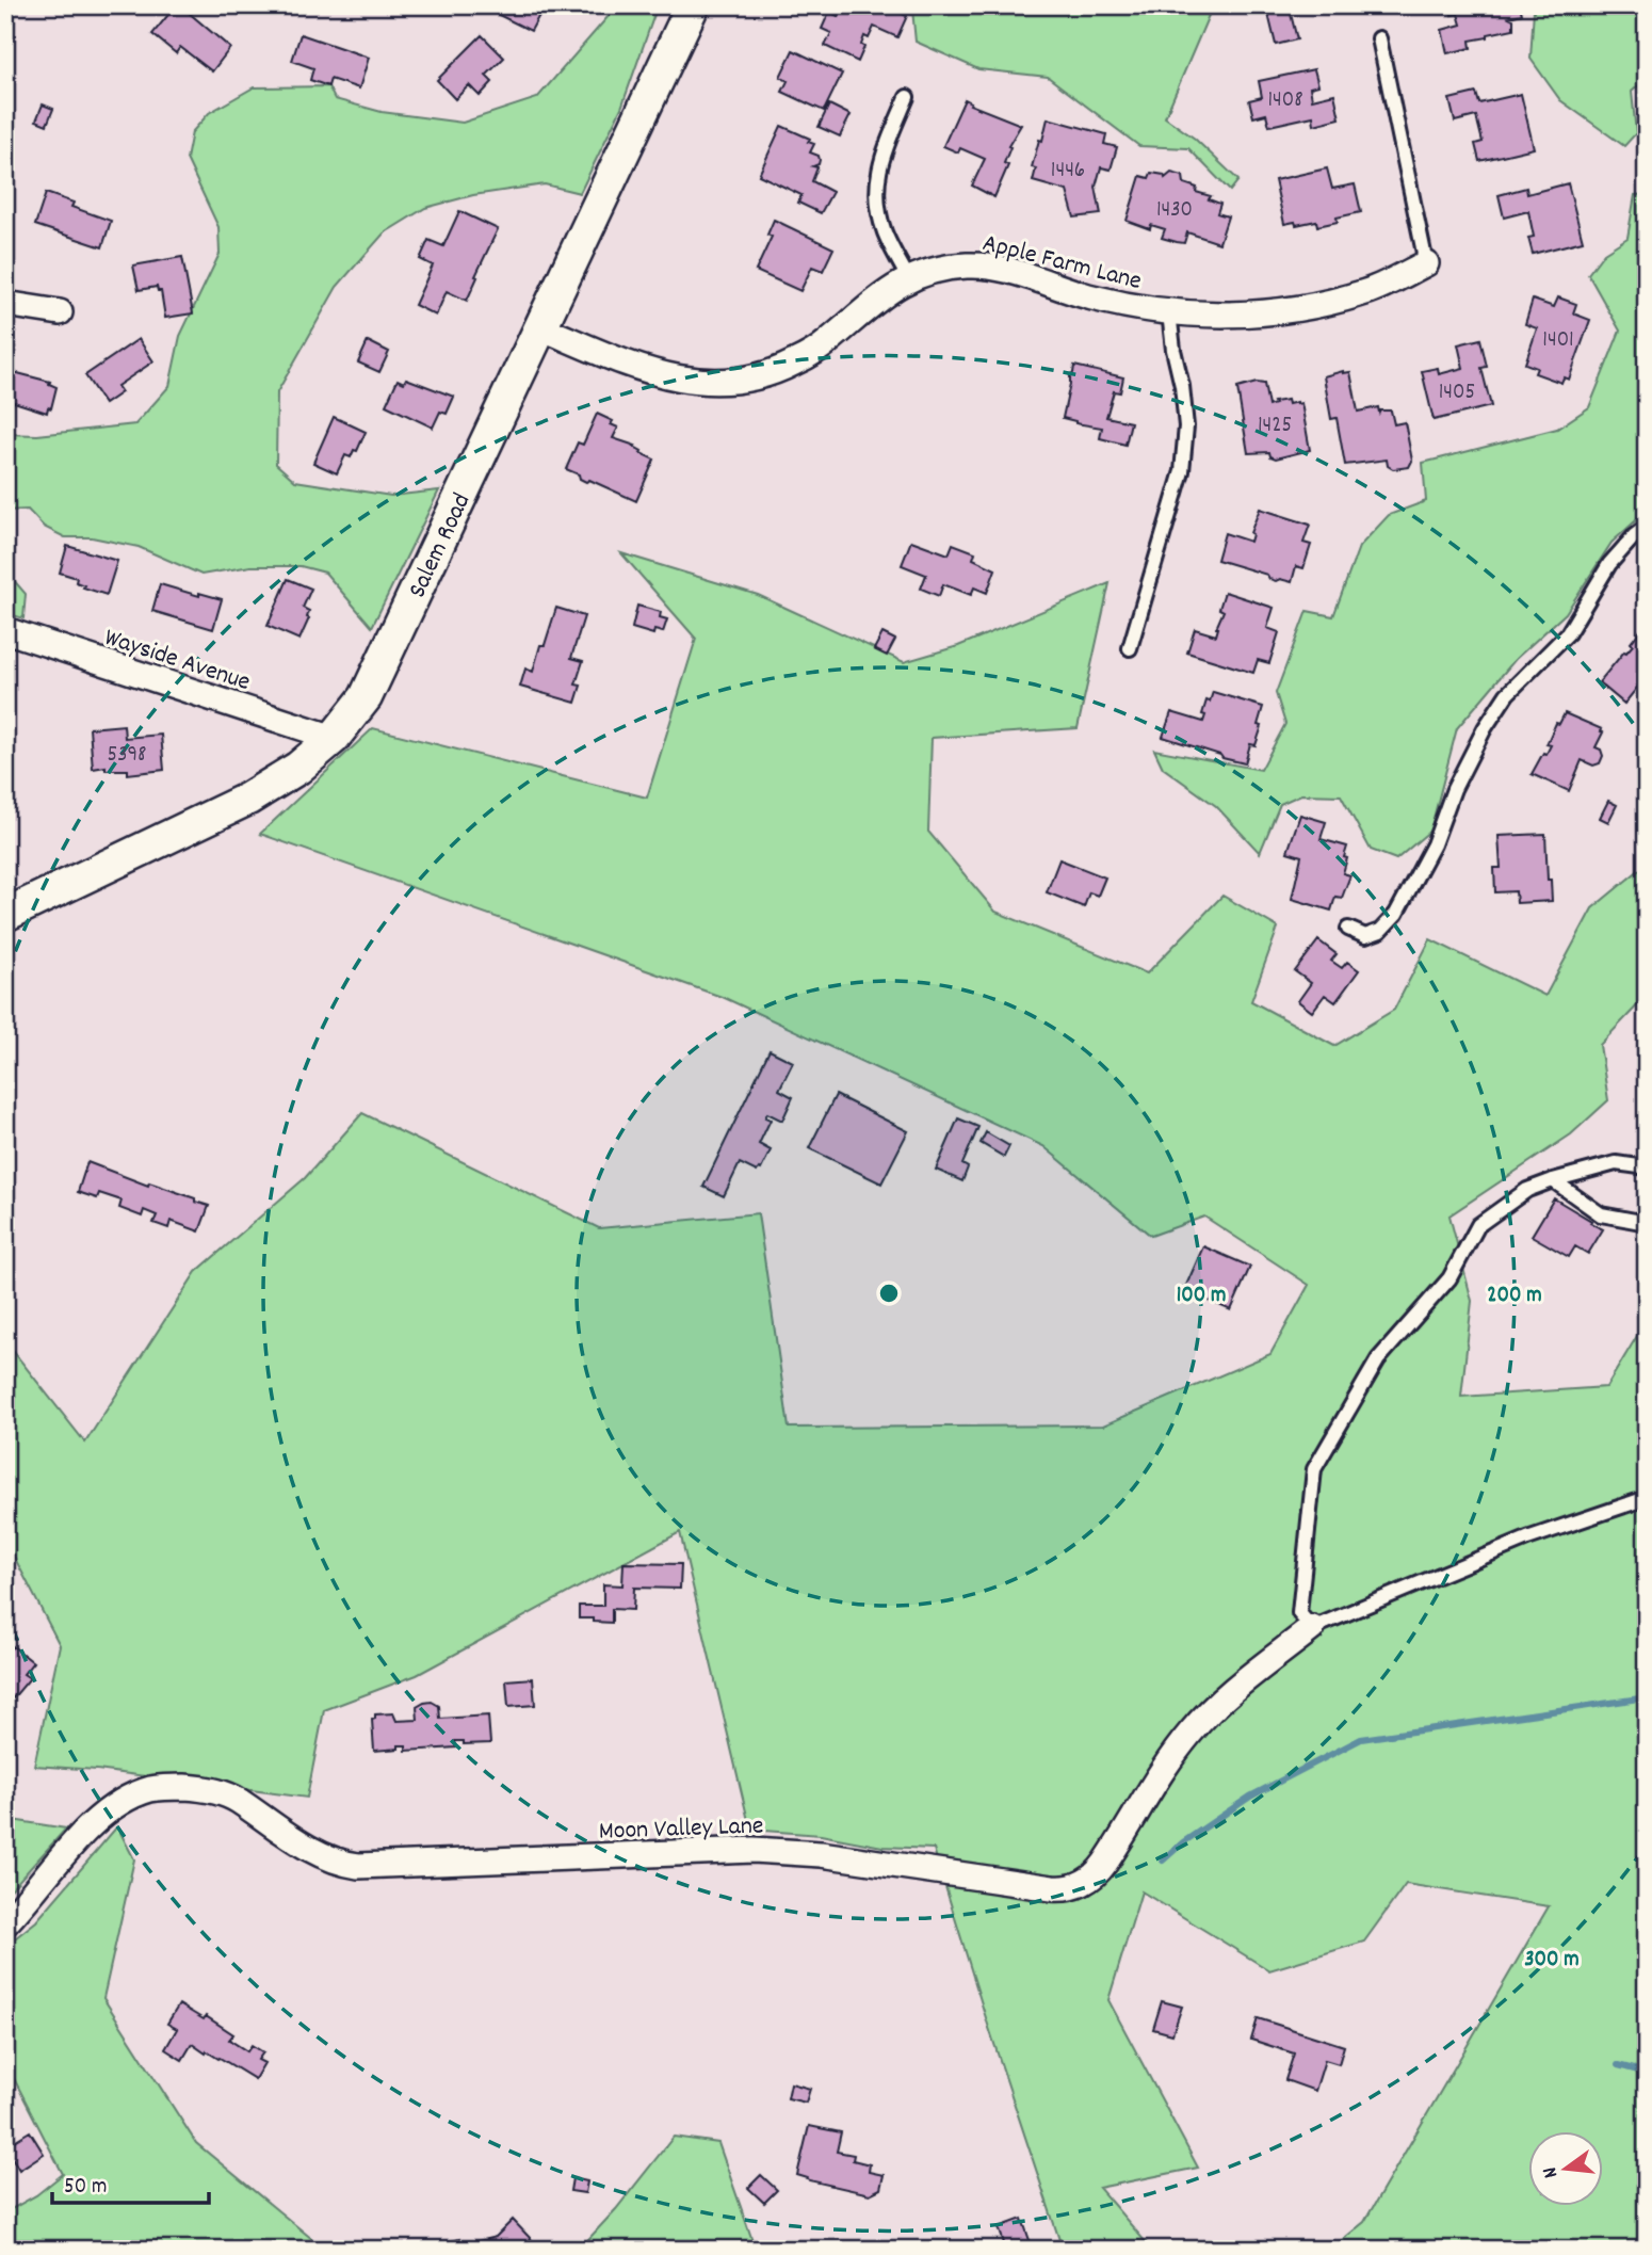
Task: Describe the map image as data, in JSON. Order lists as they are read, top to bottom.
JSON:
{
  "streets": {
    "street": [
      "Apple Farm Lane",
      "Salem Road",
      "Wayside Avenue",
      "Moon Valley Lane"
    ]
  },
  "crossings": [
    ["Apple Farm Lane", "Salem Road"],
    ["Salem Road", "Wayside Avenue"]
  ],
  "house_numbers": [
    "1408",
    "1446",
    "1430",
    "1401",
    "1405",
    "1425",
    "5398"
  ],
  "scale_bar": "50 m",
  "north": "left",
  "rings": ["100 m", "200 m", "300 m"]
}
